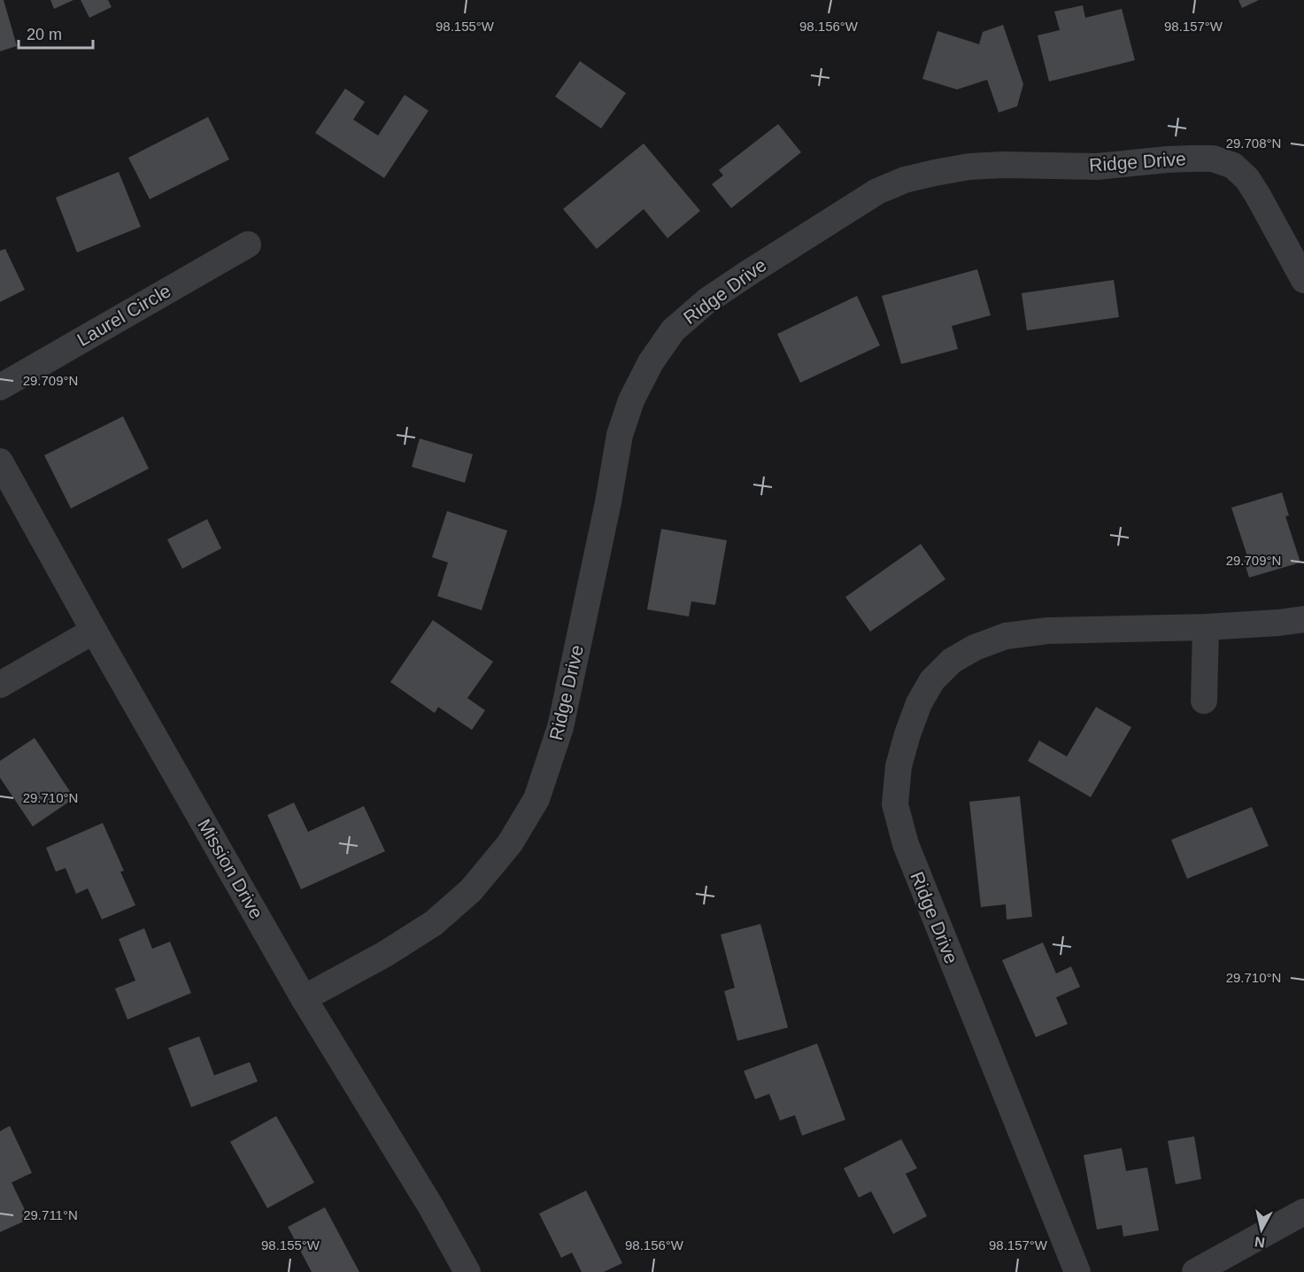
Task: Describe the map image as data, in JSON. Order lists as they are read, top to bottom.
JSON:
{
  "streets": {
    "street": ["Ridge Drive", "Laurel Circle", "Mission Drive"]
  },
  "crossings": [
    ["Ridge Drive", "Mission Drive"]
  ],
  "scale_bar": "20 m",
  "north": "bottom",
  "coordinates": [
    "98.155°W",
    "98.156°W",
    "98.157°W",
    "29.708°N",
    "29.709°N",
    "29.710°N",
    "29.711°N"
  ]
}
